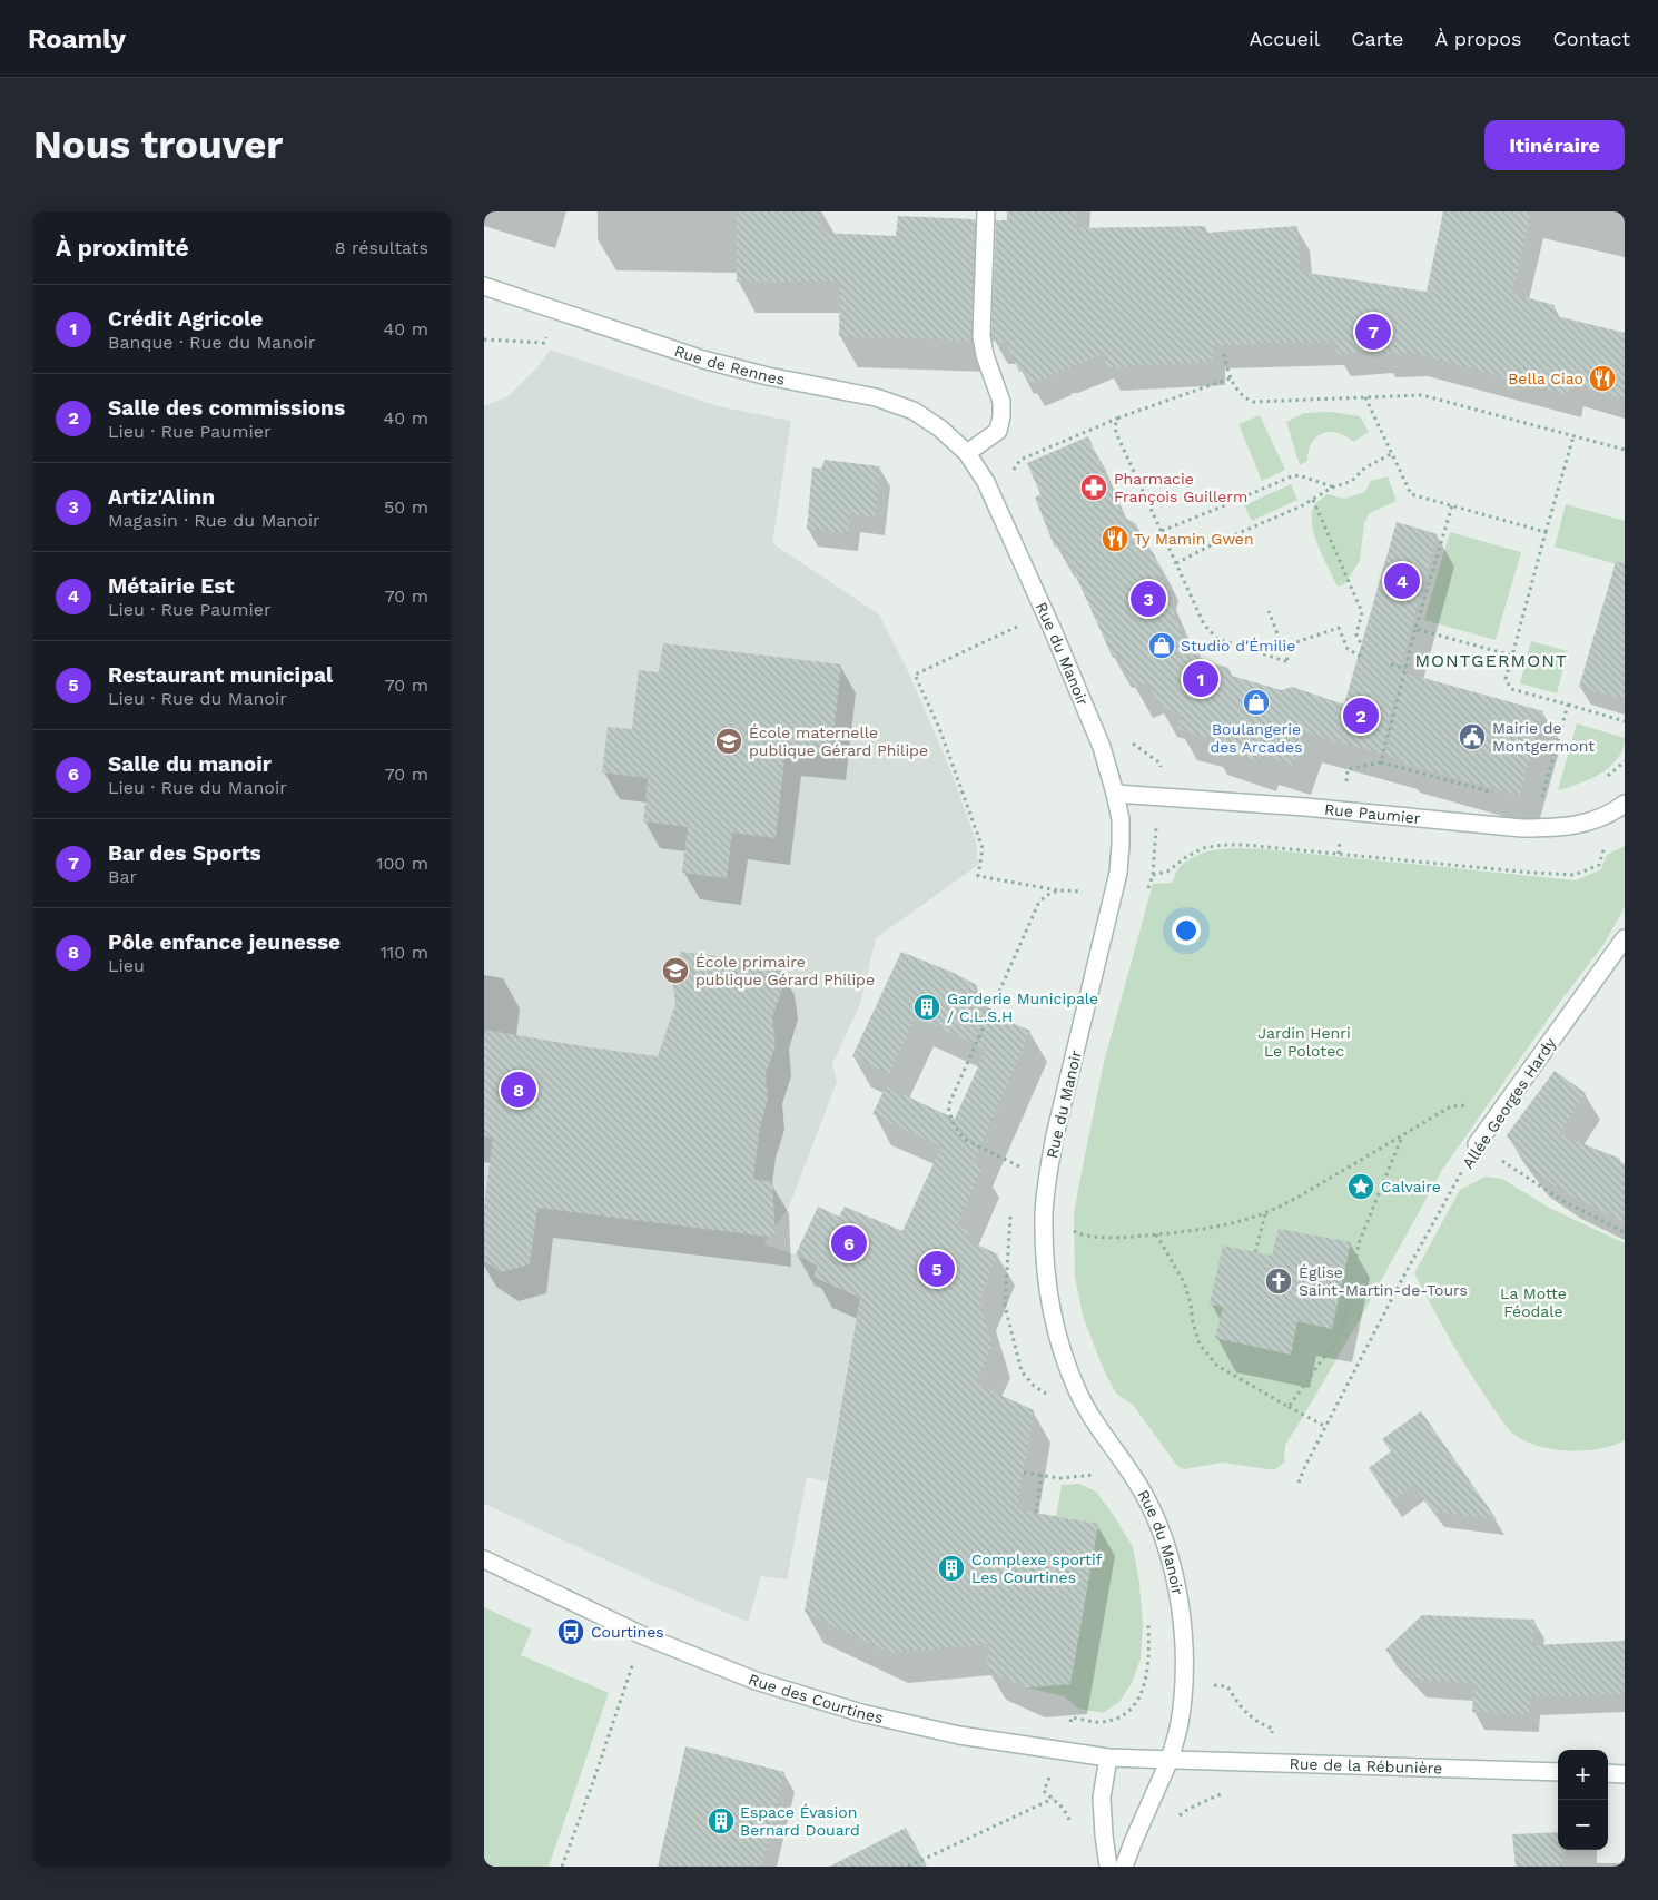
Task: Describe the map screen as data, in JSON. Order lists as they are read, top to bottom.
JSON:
{
  "streets": {
    "street": [
      "Rue de Rennes",
      "Rue du Manoir",
      "Rue Paumier",
      "Allée Georges Hardy",
      "Rue des Courtines",
      "Rue de la Rébunière"
    ]
  },
  "crossings": [
    ["Rue de Rennes", "Rue du Manoir"],
    ["Rue du Manoir", "Rue Paumier"],
    ["Rue du Manoir", "Rue des Courtines"],
    ["Rue du Manoir", "Rue de la Rébunière"],
    ["Rue des Courtines", "Rue de la Rébunière"]
  ],
  "districts": ["MONTGERMONT"],
  "parks": ["Jardin Henri Le Polotec", "La Motte Féodale"],
  "places": {
    "restaurant": ["Bella Ciao", "Ty Mamin Gwen"],
    "pharmacy": ["Pharmacie François Guillerm"],
    "shop": ["Studio d'Émilie", "Boulangerie des Arcades"],
    "public building": ["Mairie de Montgermont"],
    "school or university": ["École maternelle publique Gérard Philipe", "École primaire publique Gérard Philipe"],
    "building": ["Garderie Municipale / C.L.S.H", "Complexe sportif Les Courtines", "Espace Évasion Bernard Douard"],
    "place": ["Calvaire"],
    "church": ["Église Saint-Martin-de-Tours"],
    "bus stop": ["Courtines"]
  },
  "page": {
    "header": "Roamly",
    "nav": [
      "Accueil",
      "Carte",
      "À propos",
      "Contact"
    ],
    "buttons": "Itinéraire",
    "title": "Nous trouver",
    "heading": ["À proximité", "8 résultats"],
    "list": [
      {
        "mark": "1",
        "name": "Crédit Agricole",
        "note": "Banque · Rue du Manoir",
        "value": "40 m"
      },
      {
        "mark": "2",
        "name": "Salle des commissions",
        "note": "Lieu · Rue Paumier",
        "value": "40 m"
      },
      {
        "mark": "3",
        "name": "Artiz'Alinn",
        "note": "Magasin · Rue du Manoir",
        "value": "50 m"
      },
      {
        "mark": "4",
        "name": "Métairie Est",
        "note": "Lieu · Rue Paumier",
        "value": "70 m"
      },
      {
        "mark": "5",
        "name": "Restaurant municipal",
        "note": "Lieu · Rue du Manoir",
        "value": "70 m"
      },
      {
        "mark": "6",
        "name": "Salle du manoir",
        "note": "Lieu · Rue du Manoir",
        "value": "70 m"
      },
      {
        "mark": "7",
        "name": "Bar des Sports",
        "note": "Bar",
        "value": "100 m"
      },
      {
        "mark": "8",
        "name": "Pôle enfance jeunesse",
        "note": "Lieu",
        "value": "110 m"
      }
    ],
    "pins": [
      "7",
      "4",
      "3",
      "1",
      "2",
      "8",
      "6",
      "5"
    ],
    "map_buttons": ["+", "−"]
  }
}
